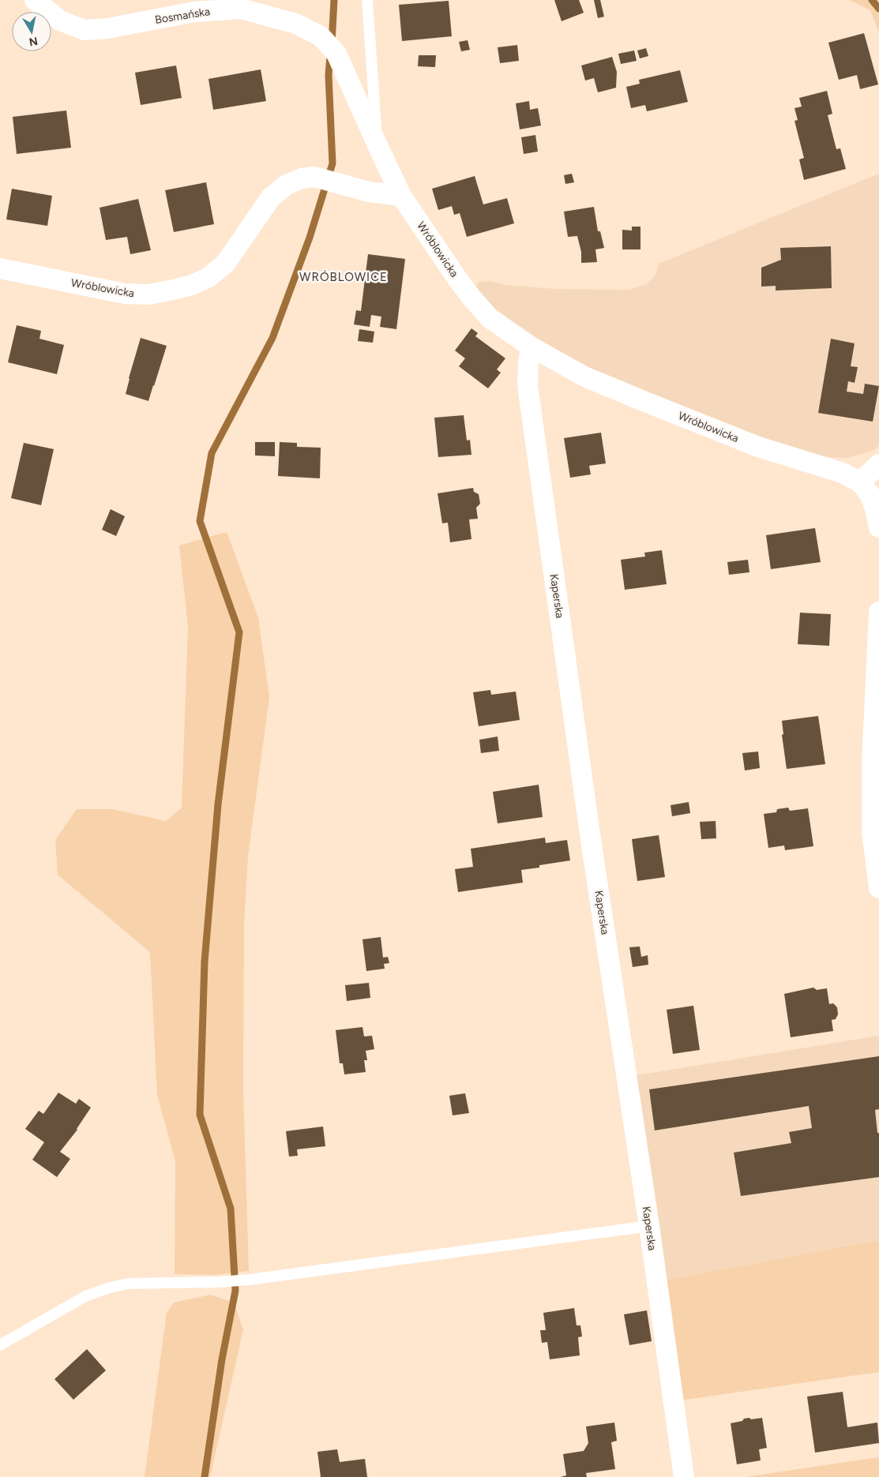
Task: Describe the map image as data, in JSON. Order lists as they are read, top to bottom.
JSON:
{
  "streets": {
    "street": ["Bosmańska", "Wróblowicka", "Kaperska"]
  },
  "crossings": [
    ["Bosmańska", "Wróblowicka"],
    ["Wróblowicka", "Kaperska"]
  ],
  "districts": ["WRÓBLOWICE"],
  "north": "bottom"
}
